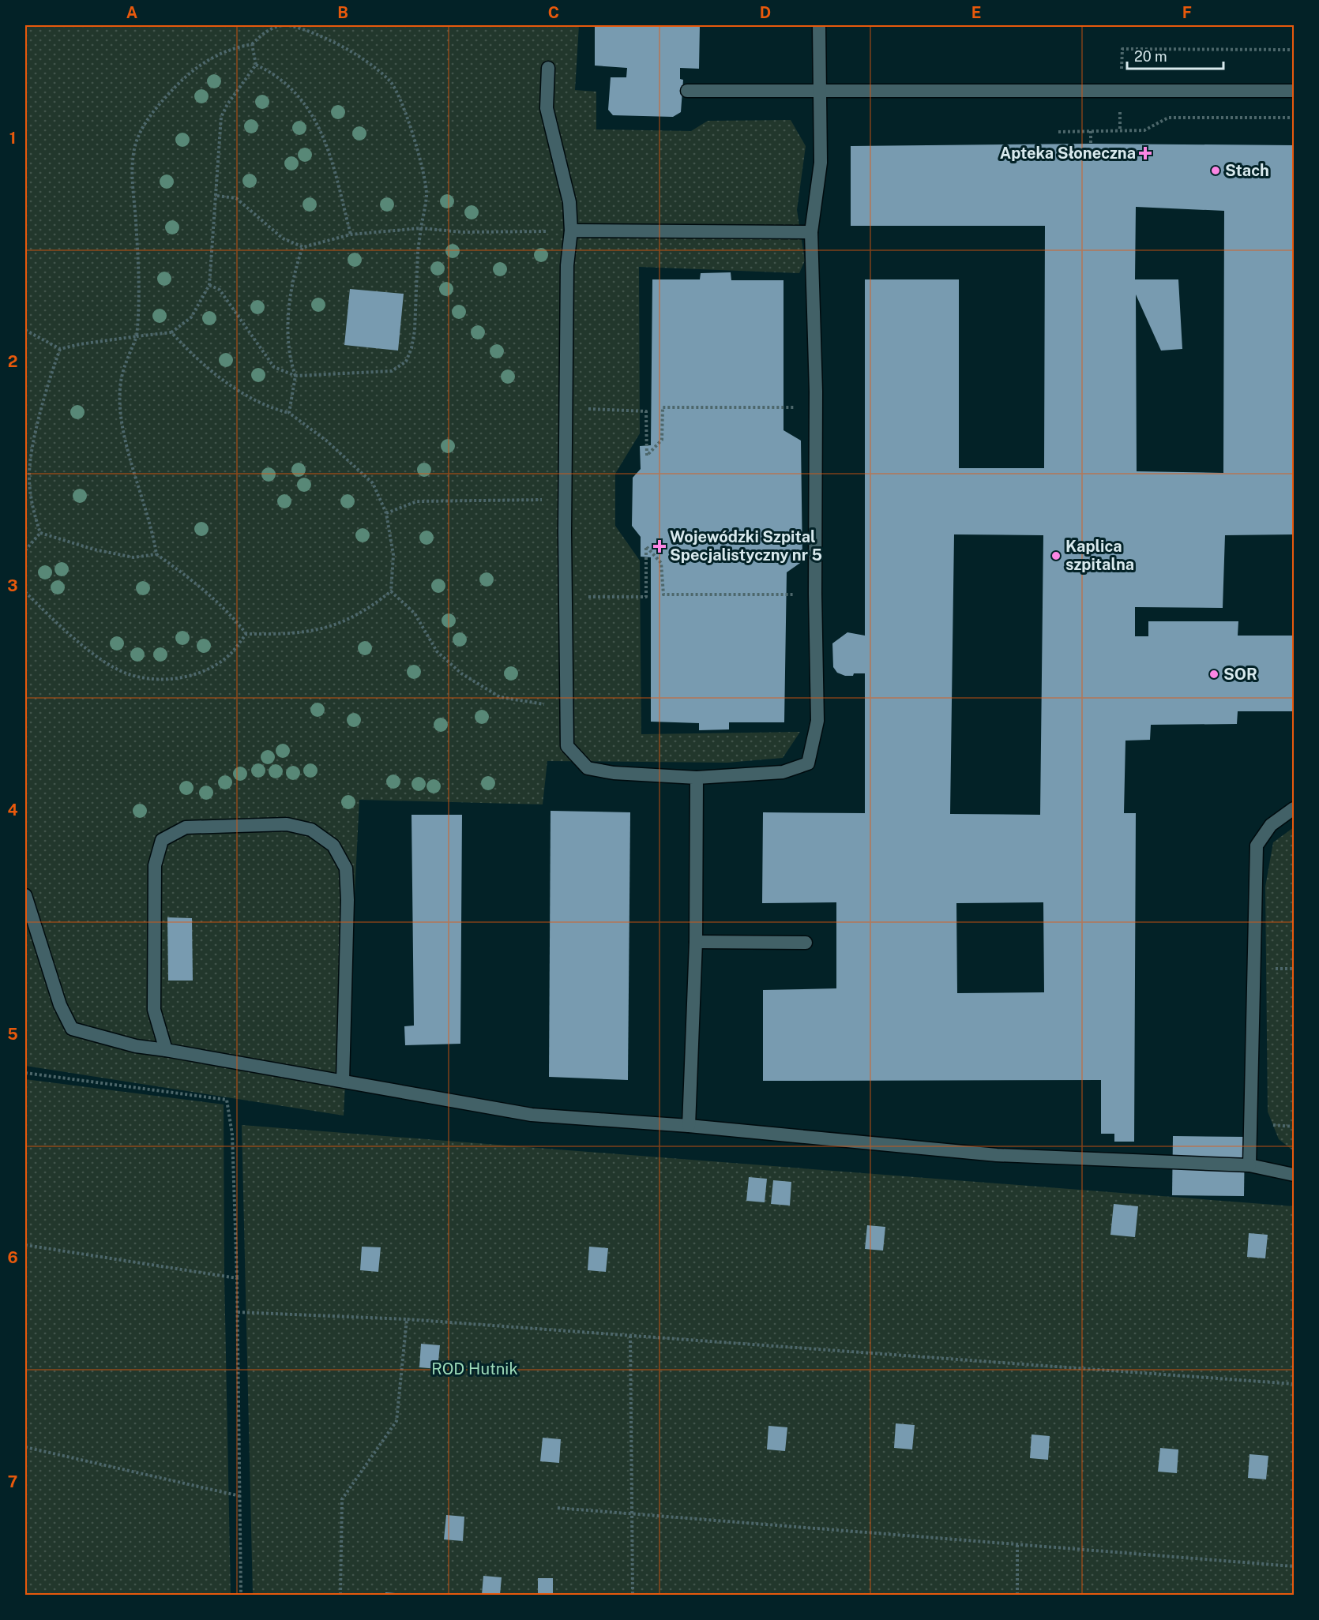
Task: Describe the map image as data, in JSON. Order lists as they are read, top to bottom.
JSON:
{
  "parks": ["ROD Hutnik"],
  "places": {
    "health": ["Apteka Słoneczna", "Wojewódzki Szpital Specjalistyczny nr 5"],
    "other": ["Stach", "Kaplica szpitalna", "SOR"]
  },
  "scale_bar": "20 m",
  "grid": {
    "columns": [
      "A",
      "B",
      "C",
      "D",
      "E",
      "F"
    ],
    "rows": [
      "1",
      "2",
      "3",
      "4",
      "5",
      "6",
      "7"
    ]
  }
}
